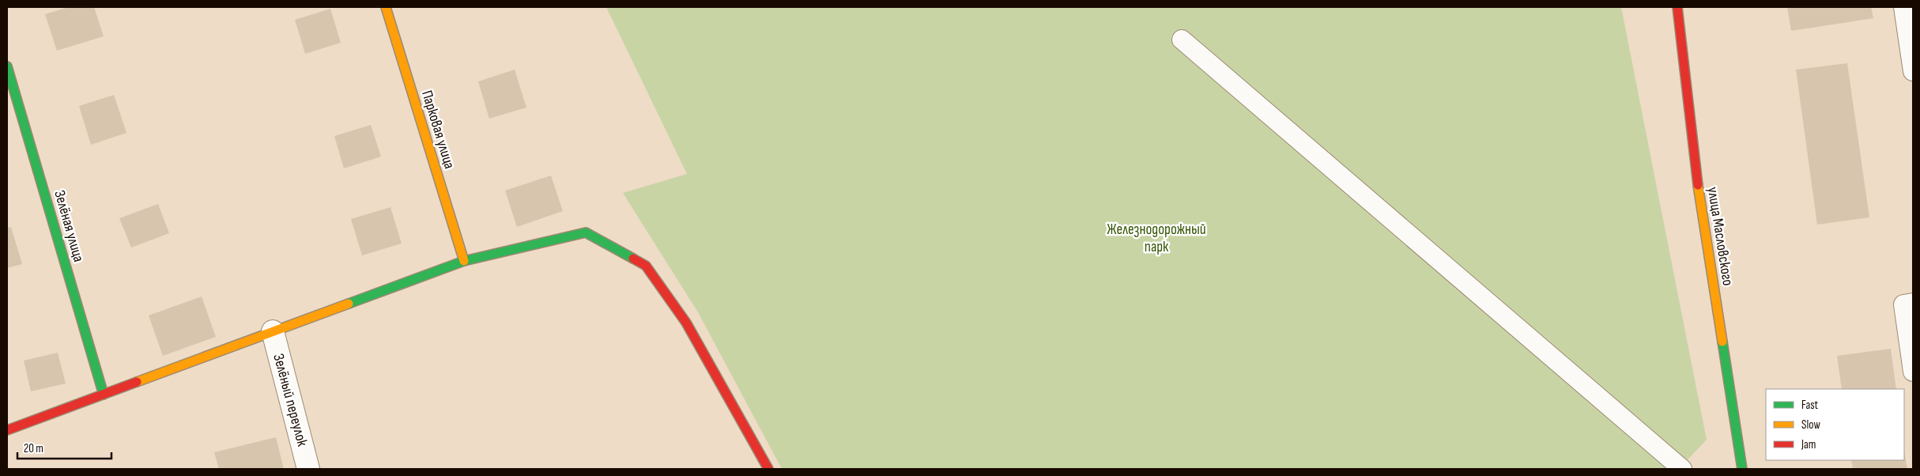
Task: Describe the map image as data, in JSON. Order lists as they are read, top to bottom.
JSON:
{
  "streets": {
    "street": [
      "Парковая улица",
      "Зелёная улица",
      "улица Масловского",
      "Зелёный переулок"
    ]
  },
  "parks": ["Железнодорожный парк"],
  "legend": ["Fast", "Slow", "Jam"],
  "scale_bar": "20 m"
}
